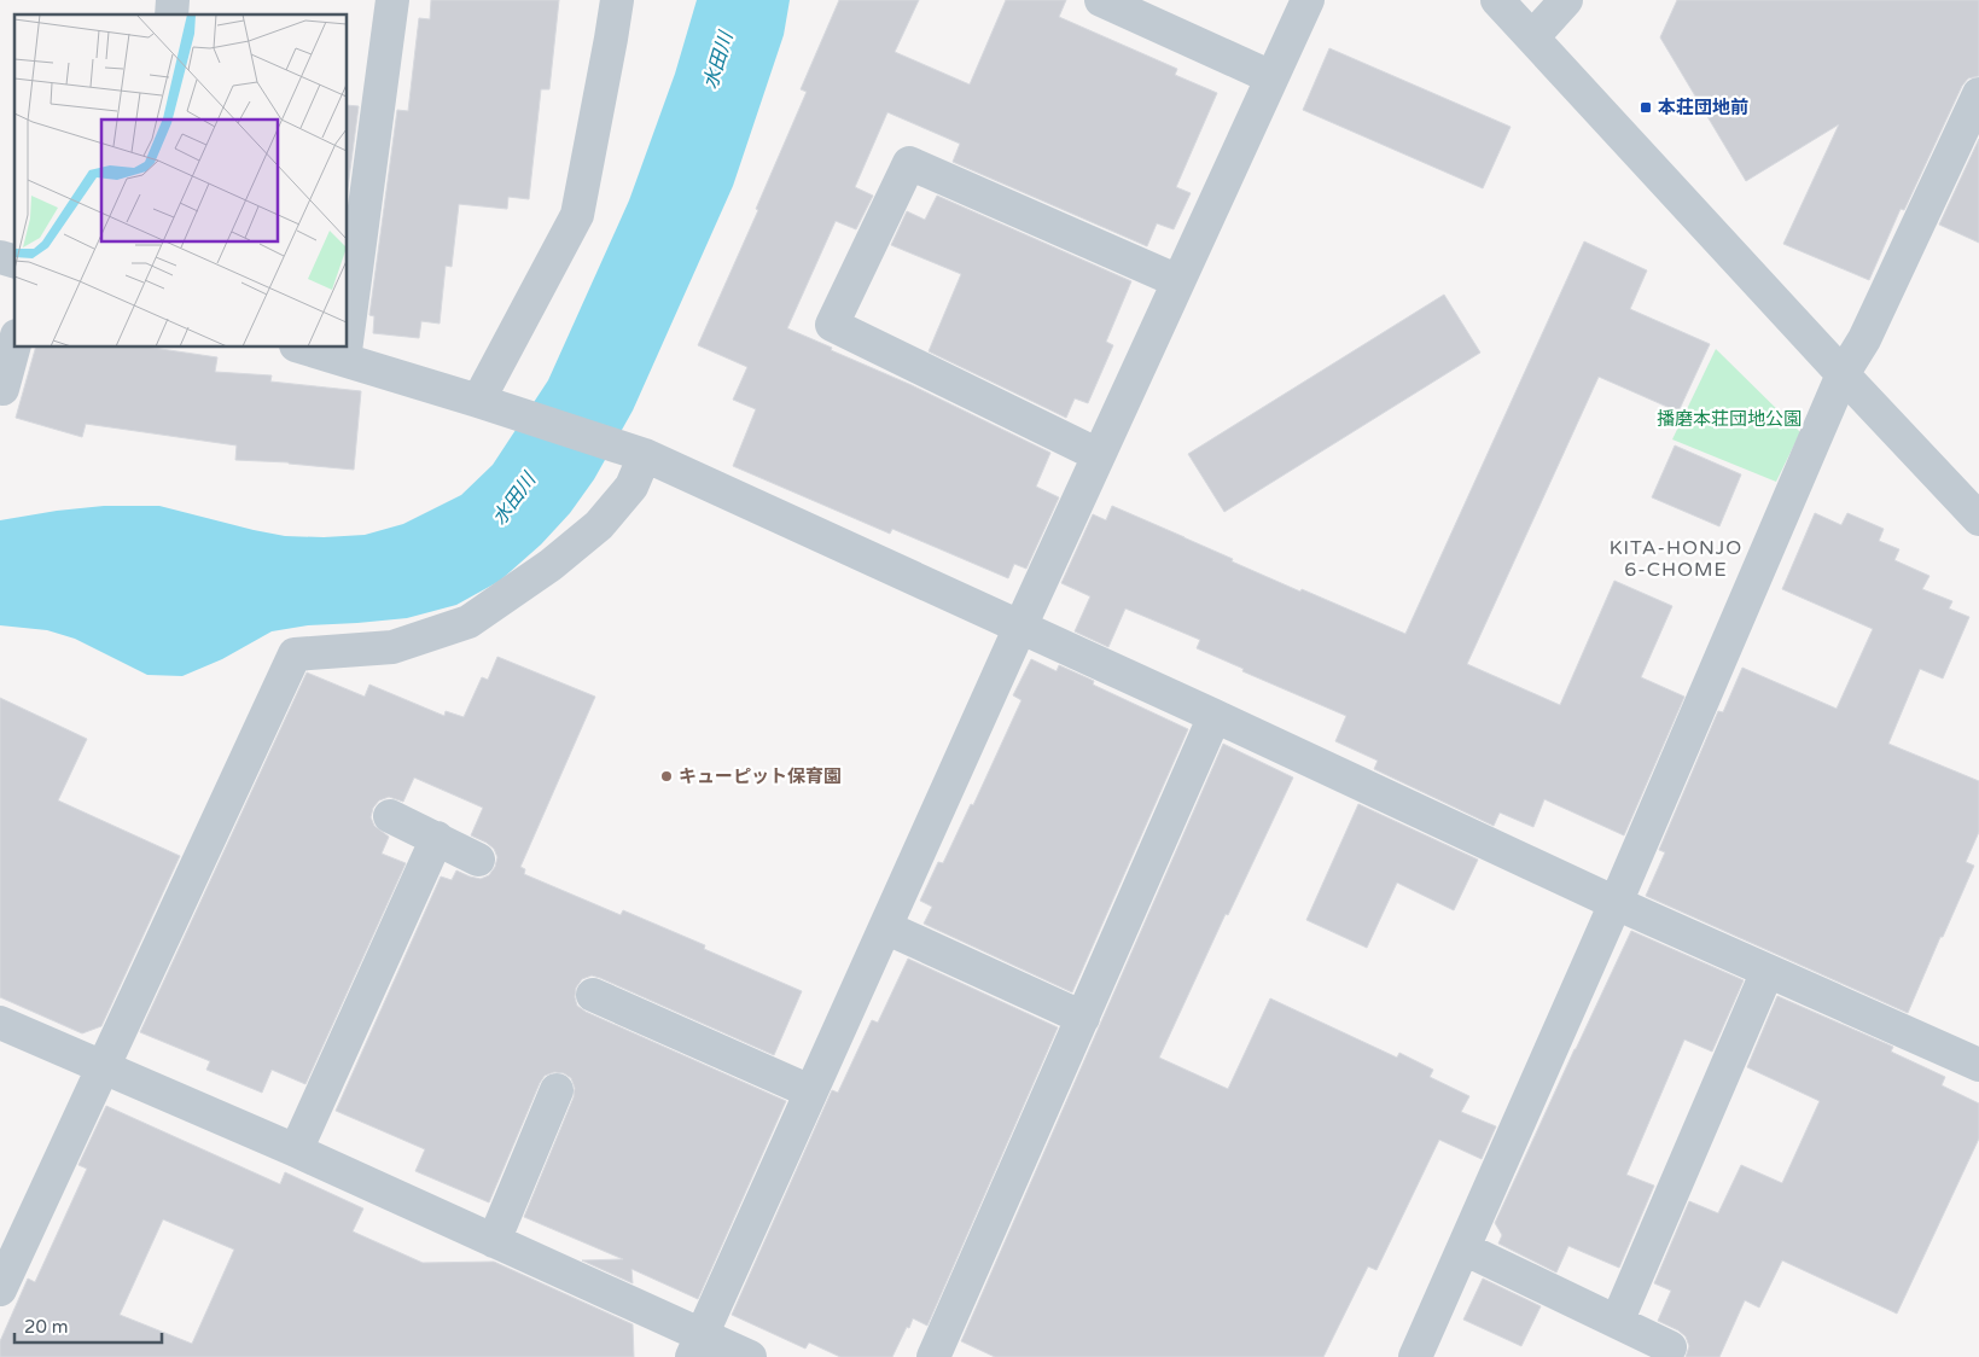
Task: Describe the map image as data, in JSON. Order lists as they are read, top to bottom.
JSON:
{
  "districts": ["KITA-HONJO 6-CHOME"],
  "water": ["水田川"],
  "parks": ["播磨本荘団地公園"],
  "places": {
    "transit": ["本荘団地前"],
    "other": ["キューピット保育園"]
  },
  "scale_bar": "20 m"
}
